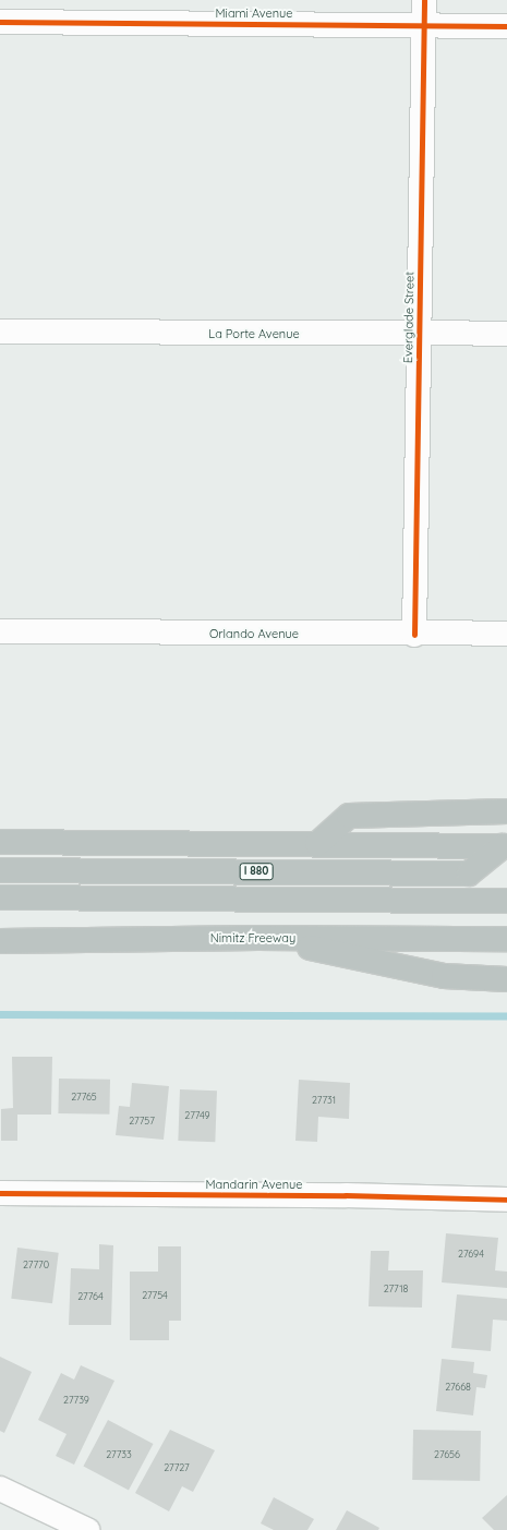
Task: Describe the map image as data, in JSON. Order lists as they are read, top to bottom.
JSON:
{
  "streets": {
    "highway": ["I 880", "Nimitz Freeway"],
    "street": [
      "Miami Avenue",
      "Everglade Street",
      "La Porte Avenue",
      "Orlando Avenue",
      "Mandarin Avenue"
    ]
  },
  "crossings": [
    ["Miami Avenue", "Everglade Street"],
    ["Everglade Street", "La Porte Avenue"],
    ["Everglade Street", "Orlando Avenue"]
  ],
  "house_numbers": [
    "27765",
    "27731",
    "27749",
    "27757",
    "27694",
    "27770",
    "27718",
    "27754",
    "27764",
    "27668",
    "27739",
    "27733",
    "27656",
    "27727"
  ]
}
